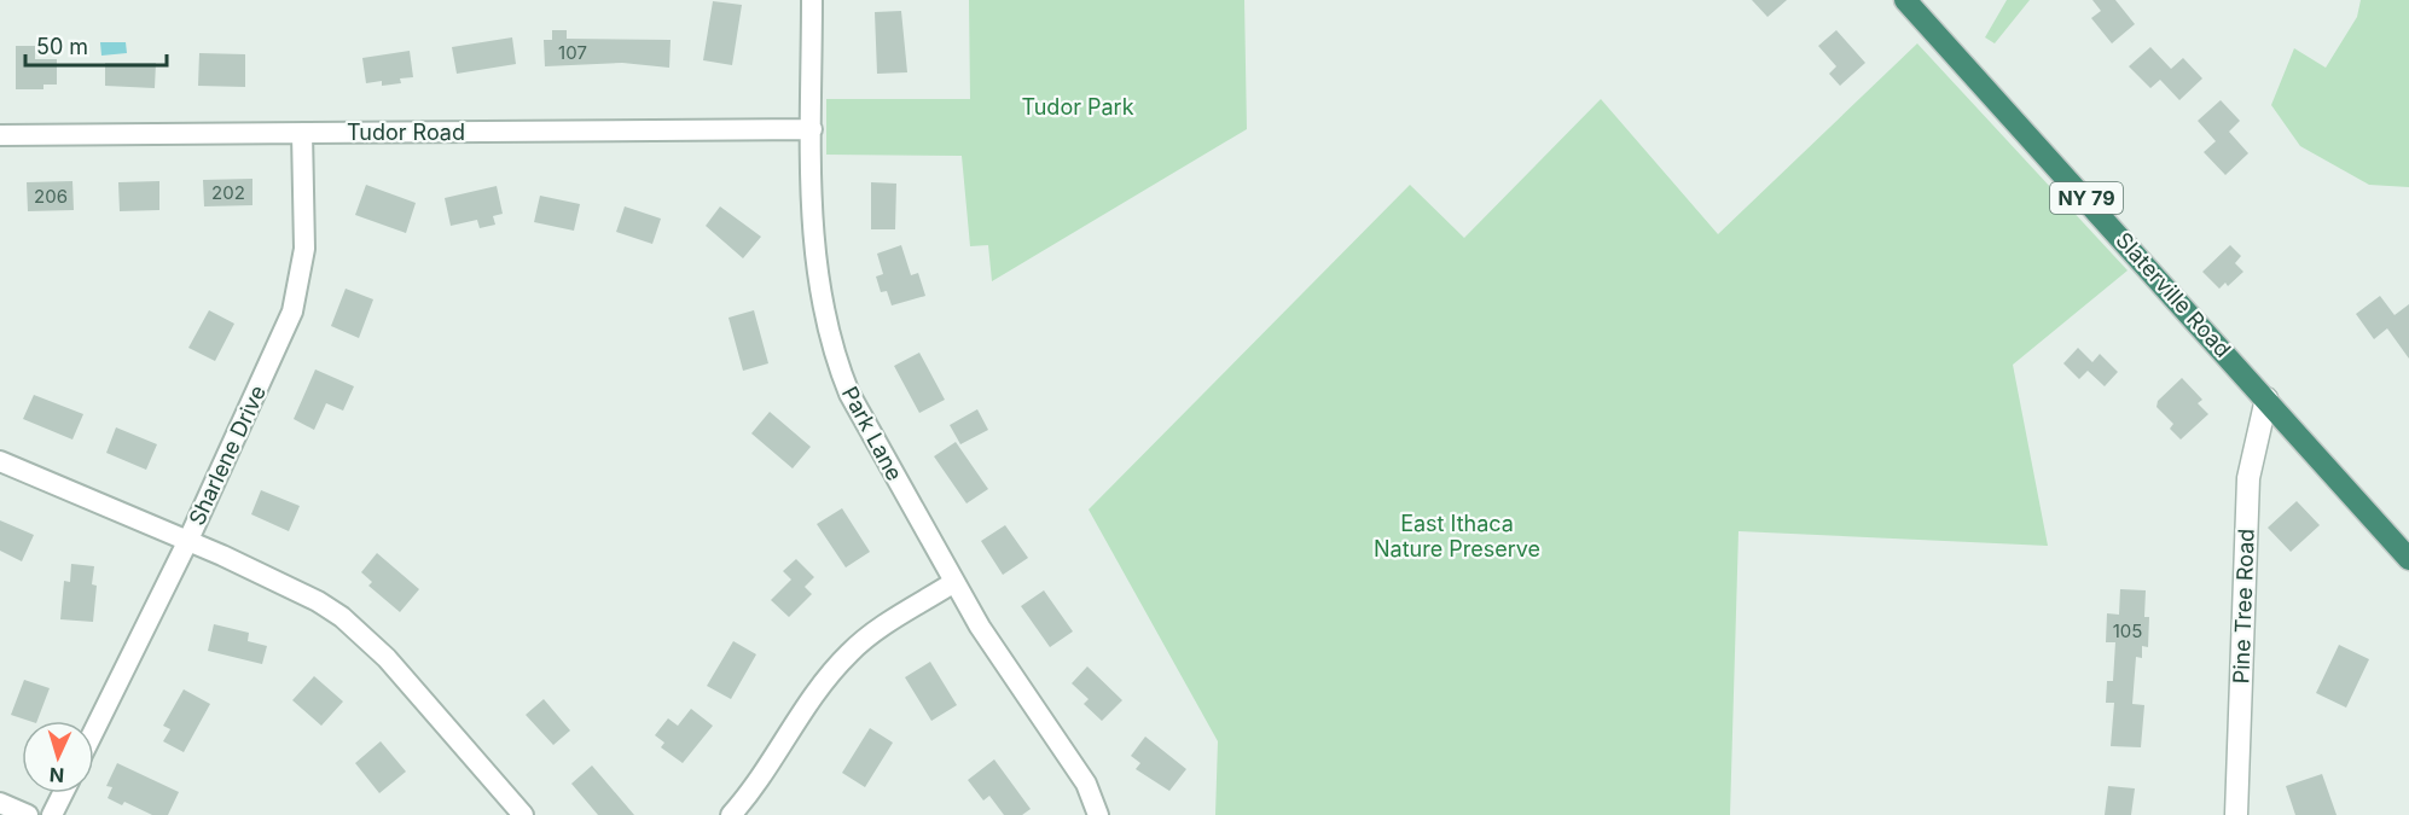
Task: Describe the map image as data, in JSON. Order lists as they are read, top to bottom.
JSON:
{
  "streets": {
    "highway": ["NY 79", "Slaterville Road"],
    "street": [
      "Tudor Road",
      "Park Lane",
      "Sharlene Drive",
      "Pine Tree Road"
    ]
  },
  "crossings": [
    ["Tudor Road", "Park Lane"],
    ["Tudor Road", "Sharlene Drive"],
    ["Slaterville Road", "Pine Tree Road"]
  ],
  "parks": ["Tudor Park", "East Ithaca Nature Preserve"],
  "house_numbers": [
    "107",
    "202",
    "206",
    "105"
  ],
  "scale_bar": "50 m",
  "north": "bottom"
}
